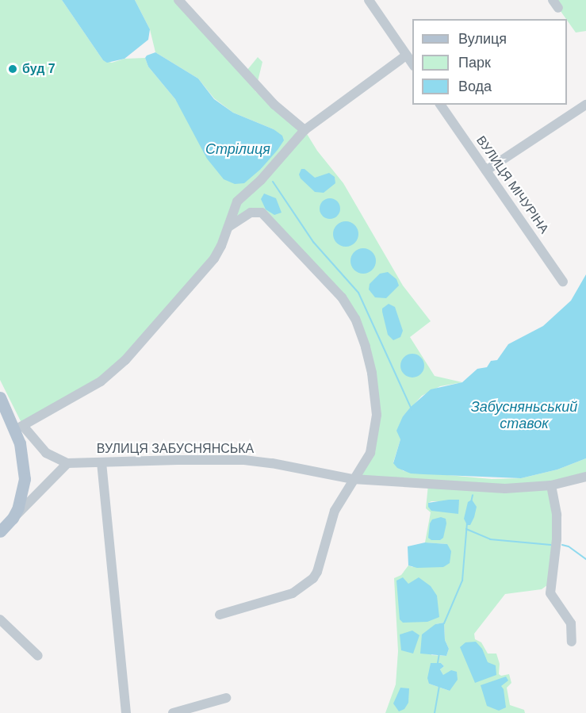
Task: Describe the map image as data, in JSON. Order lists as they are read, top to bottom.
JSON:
{
  "streets": {
    "street": ["ВУЛИЦЯ МІЧУРІНА", "ВУЛИЦЯ ЗАБУСНЯНСЬКА"]
  },
  "water": ["Стрілиця", "Забусняньський ставок"],
  "places": ["буд 7"],
  "legend": ["Вулиця", "Парк", "Вода"]
}
